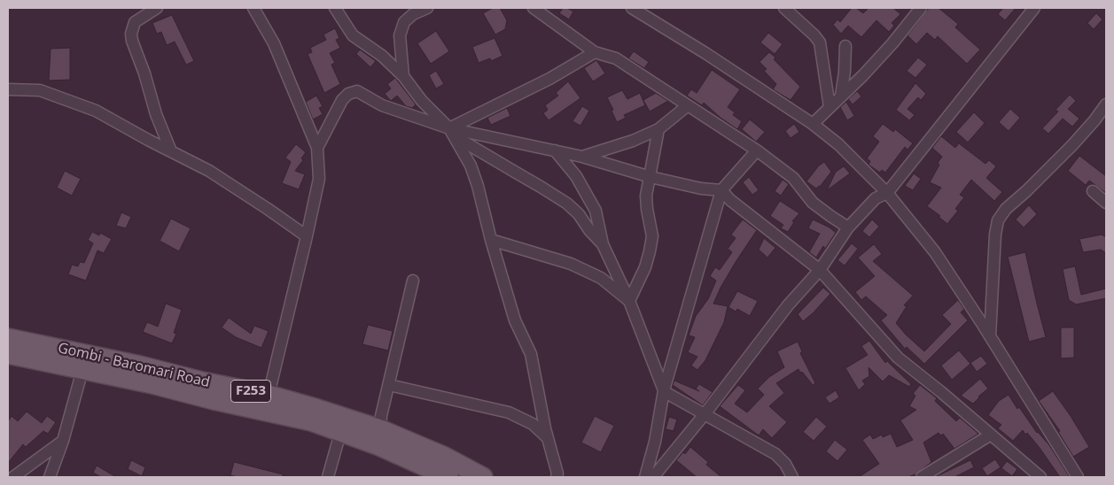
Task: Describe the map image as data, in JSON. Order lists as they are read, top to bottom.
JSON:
{
  "streets": {
    "main road": ["Gombi - Baromari Road", "F253"]
  }
}
